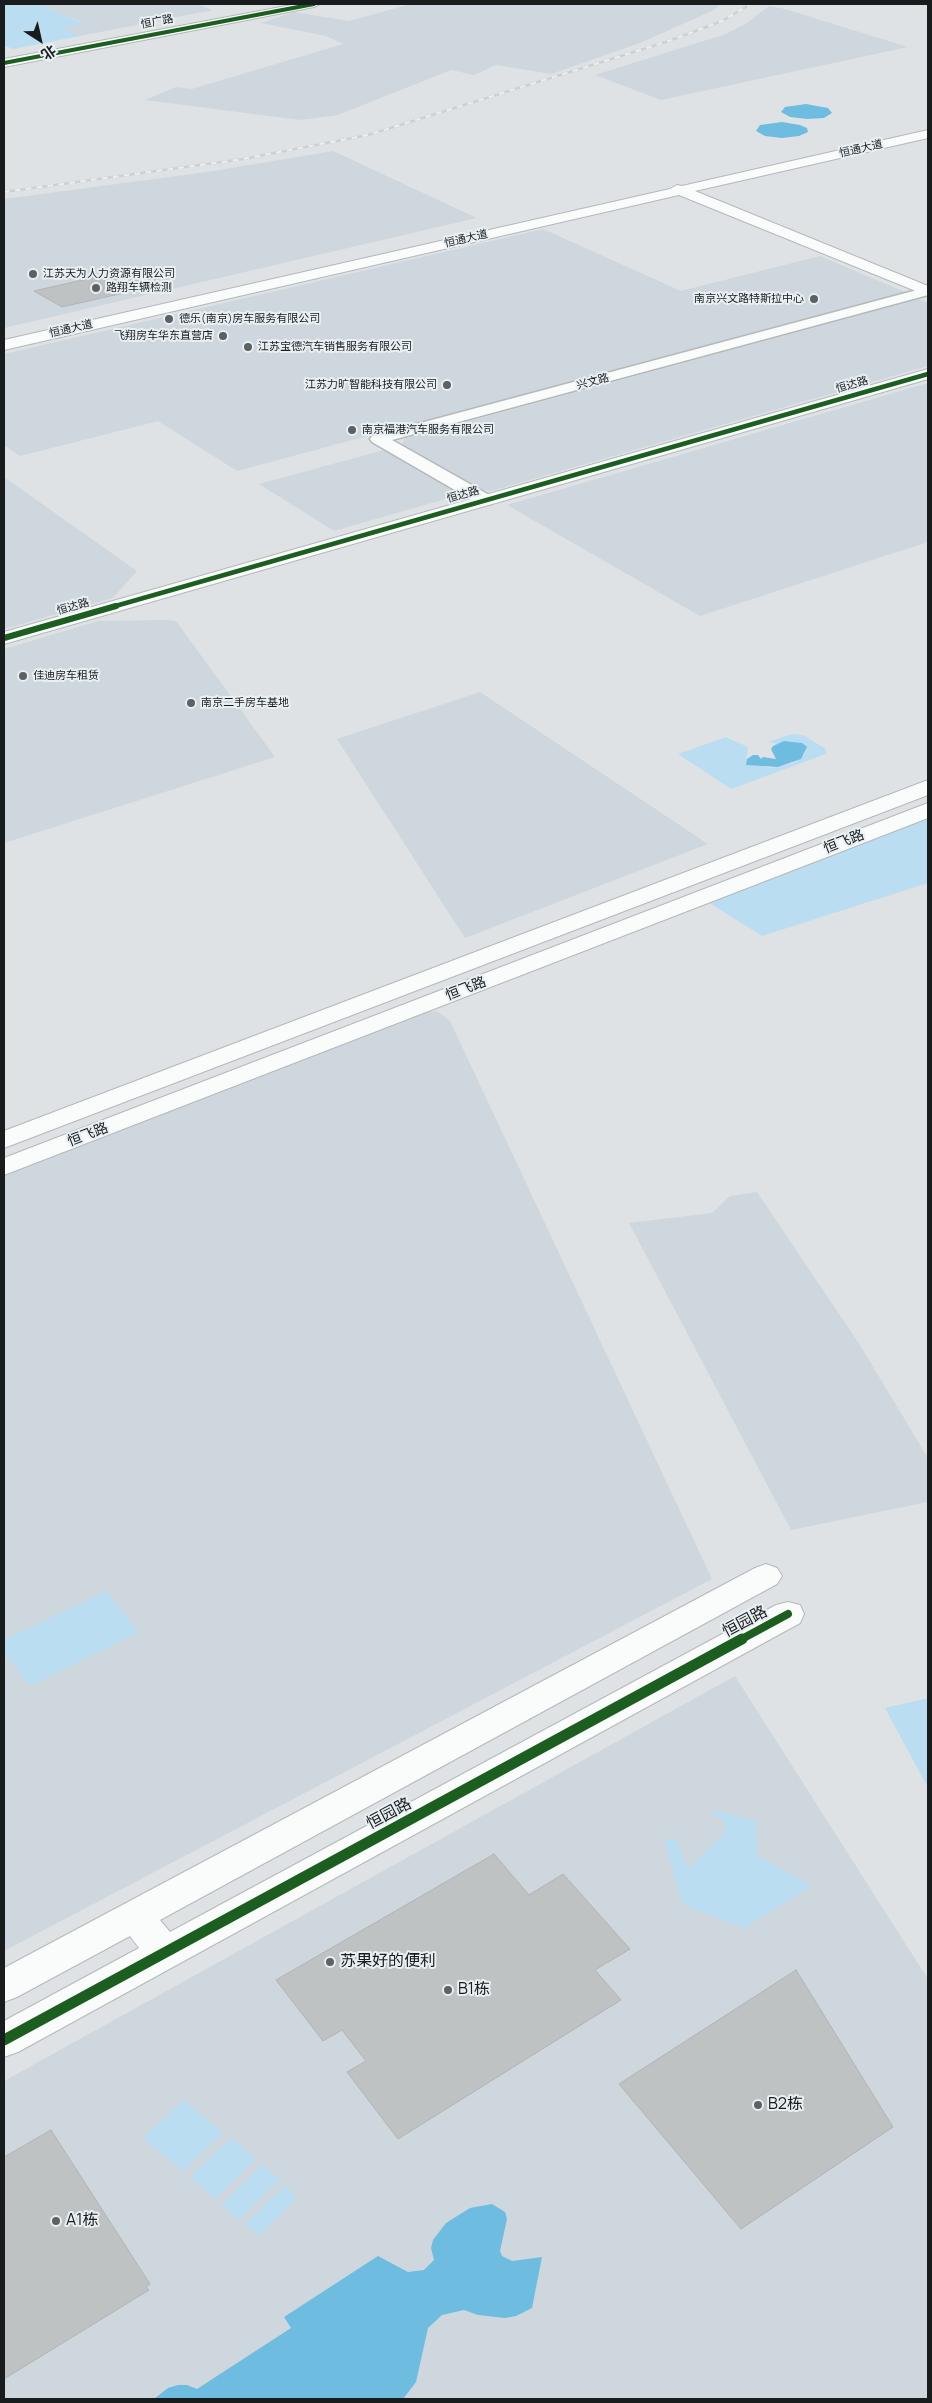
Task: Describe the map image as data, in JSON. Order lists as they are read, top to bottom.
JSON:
{
  "streets": {
    "main road": [
      "恒广路",
      "恒通大道",
      "兴文路",
      "恒达路",
      "恒飞路",
      "恒园路"
    ]
  },
  "crossings": [
    ["恒通大道", "兴文路"],
    ["兴文路", "恒达路"]
  ],
  "places": [
    "江苏天为人力资源有限公司",
    "路翔车辆检测",
    "南京兴文路特斯拉中心",
    "德乐(南京)房车服务有限公司",
    "飞翔房车华东直营店",
    "江苏宝德汽车销售服务有限公司",
    "江苏力旷智能科技有限公司",
    "南京福港汽车服务有限公司",
    "佳迪房车租赁",
    "南京二手房车基地",
    "苏果好的便利",
    "B1栋",
    "B2栋",
    "A1栋"
  ],
  "north": "bottom right"
}
